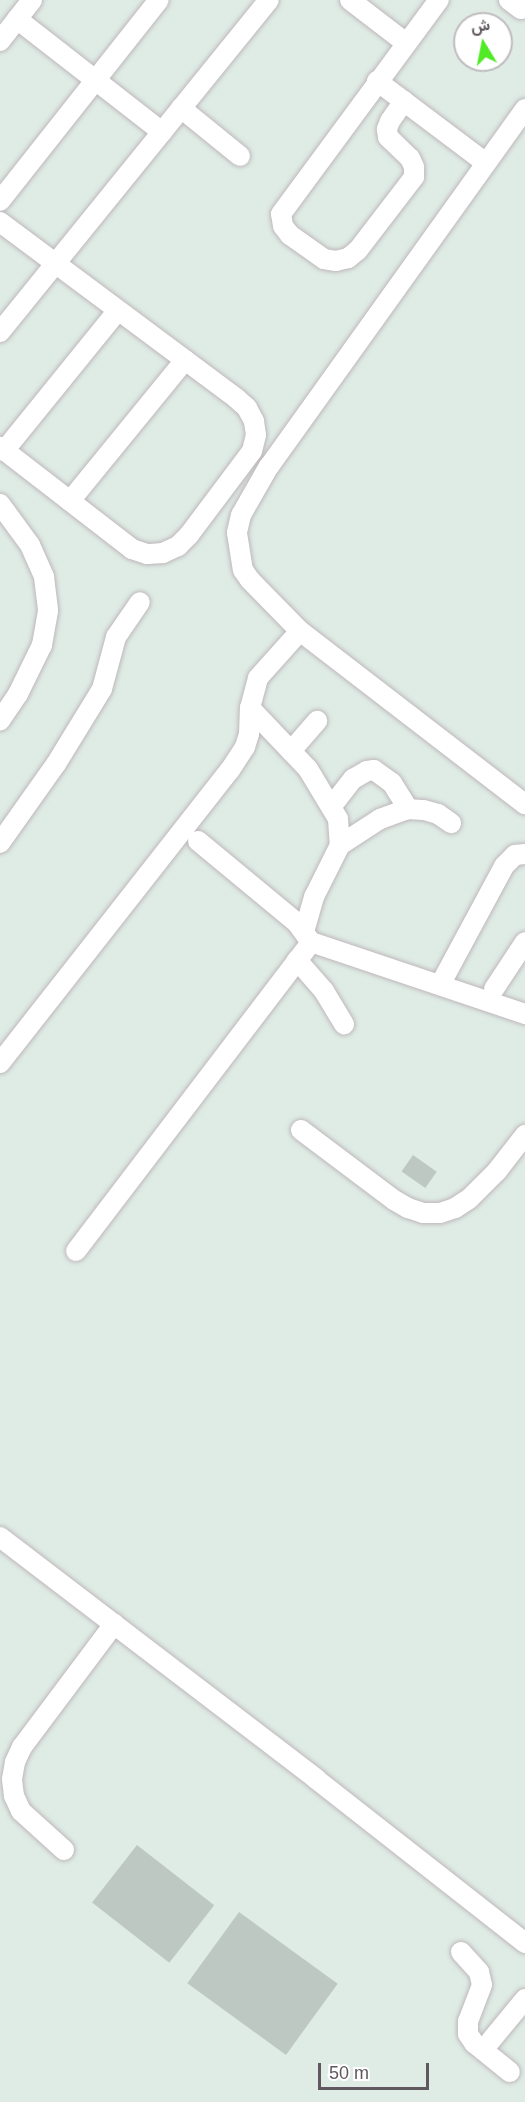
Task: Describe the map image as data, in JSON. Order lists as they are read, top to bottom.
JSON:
{
  "scale_bar": "50 m",
  "north": "top"
}
